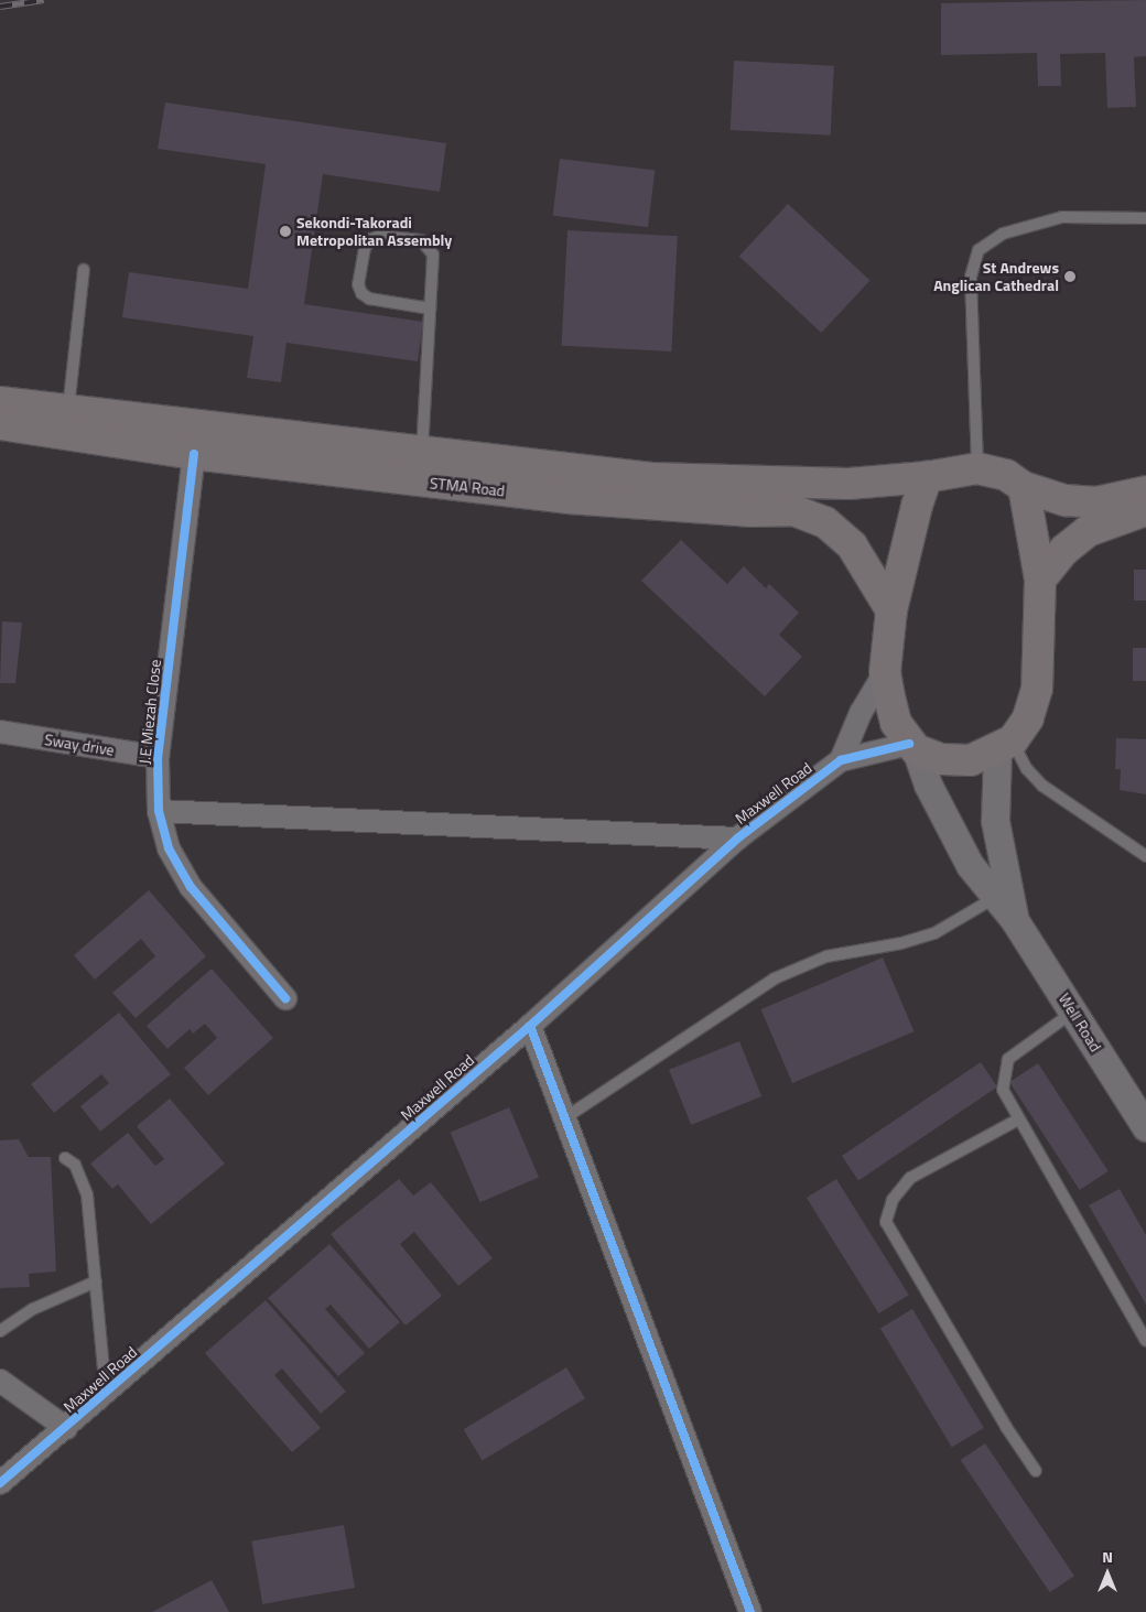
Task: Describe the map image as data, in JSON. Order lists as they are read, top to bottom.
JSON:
{
  "streets": {
    "main road": ["STMA Road"],
    "street": [
      "J.E Miezah Close",
      "Sway drive",
      "Maxwell Road",
      "Well Road"
    ]
  },
  "crossings": [
    ["STMA Road", "J.E Miezah Close"],
    ["J.E Miezah Close", "Sway drive"],
    ["Maxwell Road", "Well Road"]
  ],
  "places": ["Sekondi-Takoradi Metropolitan Assembly", "St Andrews Anglican Cathedral"],
  "north": "top"
}
